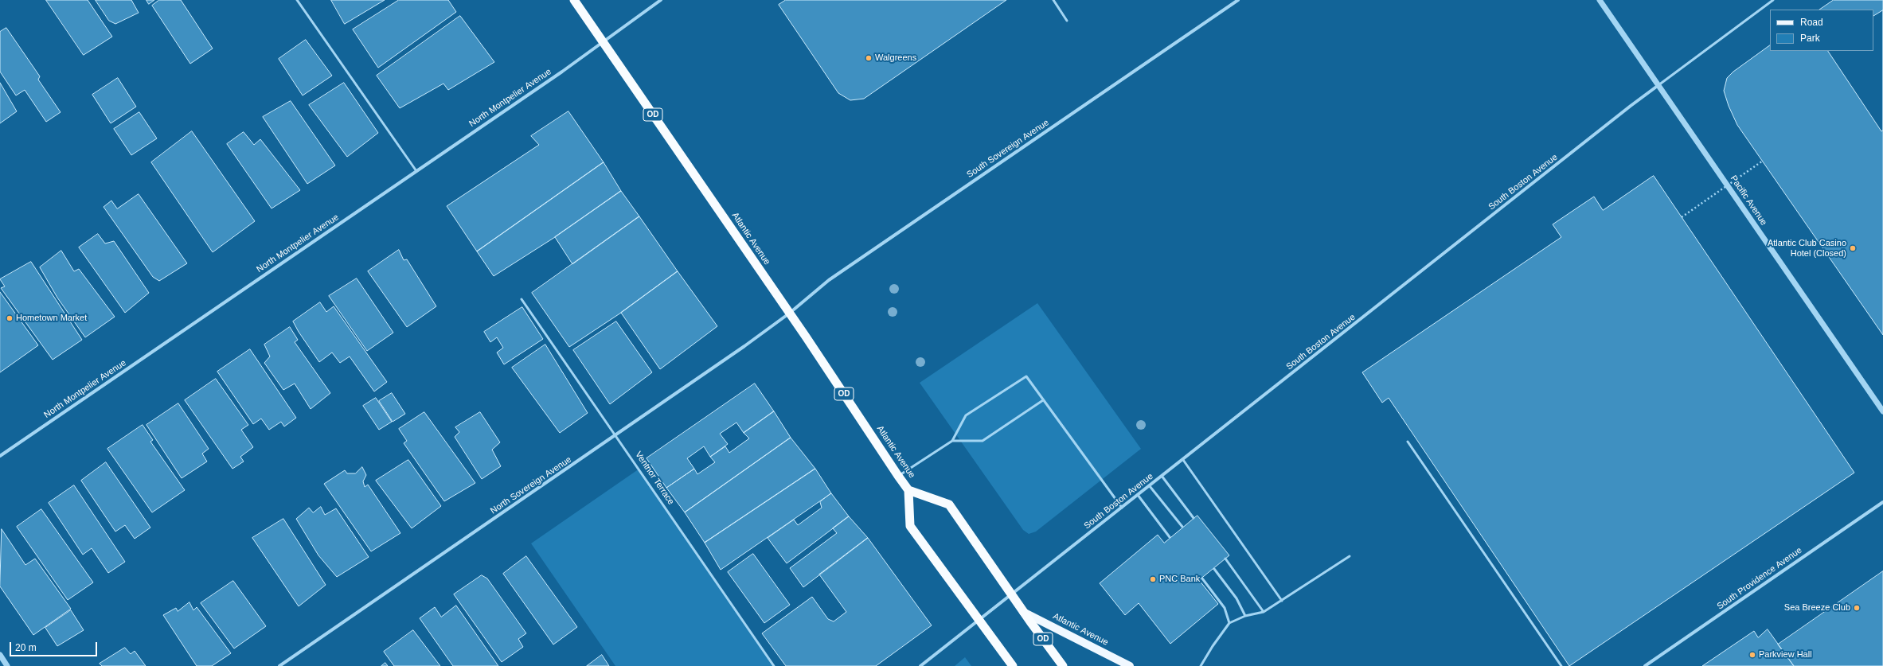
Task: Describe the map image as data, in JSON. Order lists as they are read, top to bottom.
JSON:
{
  "streets": {
    "highway": ["OD", "Atlantic Avenue"],
    "street": [
      "North Montpelier Avenue",
      "South Sovereign Avenue",
      "South Boston Avenue",
      "Pacific Avenue",
      "North Sovereign Avenue",
      "South Providence Avenue"
    ],
    "lane": ["Ventnor Terrace"]
  },
  "crossings": [
    ["North Montpelier Avenue", "Atlantic Avenue"],
    ["OD", "Atlantic Avenue"],
    ["South Sovereign Avenue", "Atlantic Avenue"],
    ["South Sovereign Avenue", "North Sovereign Avenue"],
    ["South Boston Avenue", "Pacific Avenue"],
    ["South Boston Avenue", "Atlantic Avenue"],
    ["Atlantic Avenue", "North Sovereign Avenue"],
    ["Ventnor Terrace", "North Sovereign Avenue"]
  ],
  "places": [
    "Walgreens",
    "Atlantic Club Casino Hotel (Closed)",
    "Hometown Market",
    "PNC Bank",
    "Sea Breeze Club",
    "Parkview Hall"
  ],
  "legend": ["Road", "Park"],
  "scale_bar": "20 m"
}
